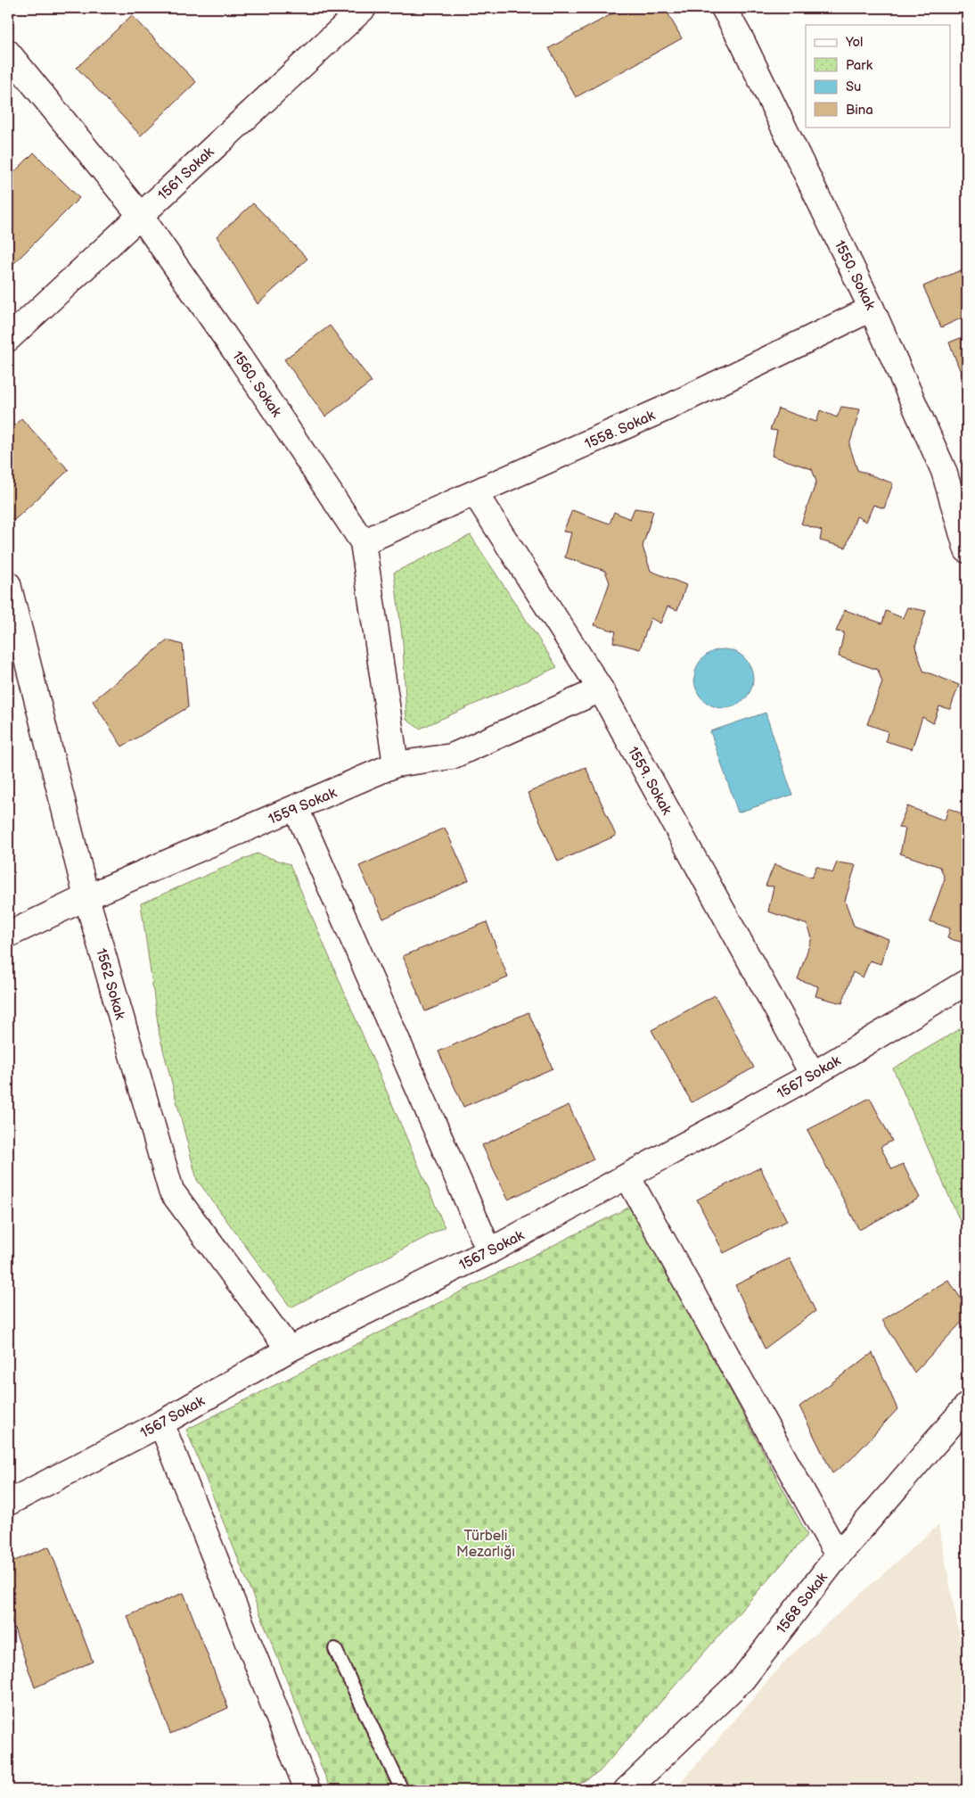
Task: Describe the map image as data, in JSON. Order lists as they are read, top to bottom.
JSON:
{
  "streets": {
    "street": [
      "1561 Sokak",
      "1550. Sokak",
      "1560. Sokak",
      "1558. Sokak",
      "1559. Sokak",
      "1559 Sokak",
      "1562 Sokak",
      "1567 Sokak",
      "1568 Sokak"
    ]
  },
  "crossings": [
    ["1561 Sokak", "1560. Sokak"],
    ["1550. Sokak", "1558. Sokak"],
    ["1560. Sokak", "1558. Sokak"],
    ["1560. Sokak", "1559 Sokak"],
    ["1558. Sokak", "1559. Sokak"],
    ["1559. Sokak", "1559 Sokak"],
    ["1559. Sokak", "1567 Sokak"],
    ["1559 Sokak", "1562 Sokak"],
    ["1562 Sokak", "1567 Sokak"]
  ],
  "parks": ["Türbeli Mezarlığı"],
  "legend": [
    "Yol",
    "Park",
    "Su",
    "Bina"
  ]
}
